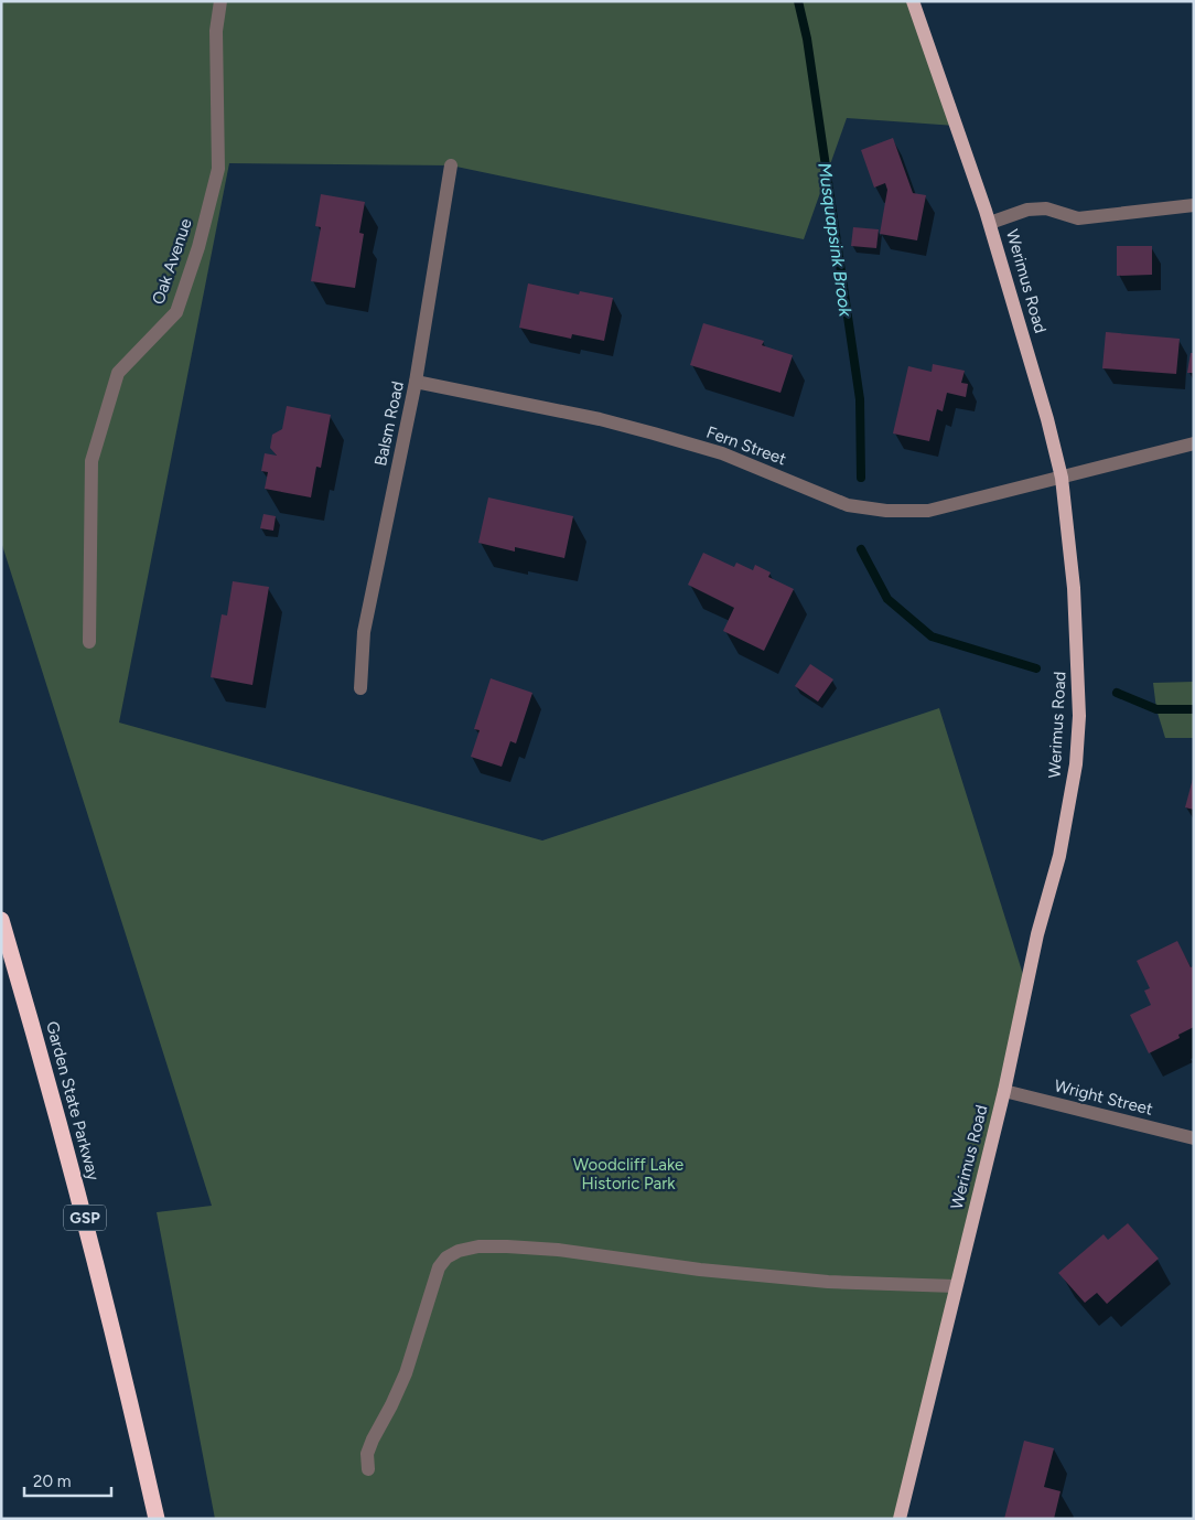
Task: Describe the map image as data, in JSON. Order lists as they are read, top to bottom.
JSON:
{
  "streets": {
    "highway": ["Garden State Parkway", "GSP"],
    "main road": ["Werimus Road"],
    "street": [
      "Oak Avenue",
      "Balsm Road",
      "Fern Street",
      "Wright Street"
    ]
  },
  "crossings": [
    ["Werimus Road", "Fern Street"],
    ["Werimus Road", "Wright Street"],
    ["Balsm Road", "Fern Street"]
  ],
  "water": ["Musquapsink Brook"],
  "parks": ["Woodcliff Lake Historic Park"],
  "scale_bar": "20 m"
}
